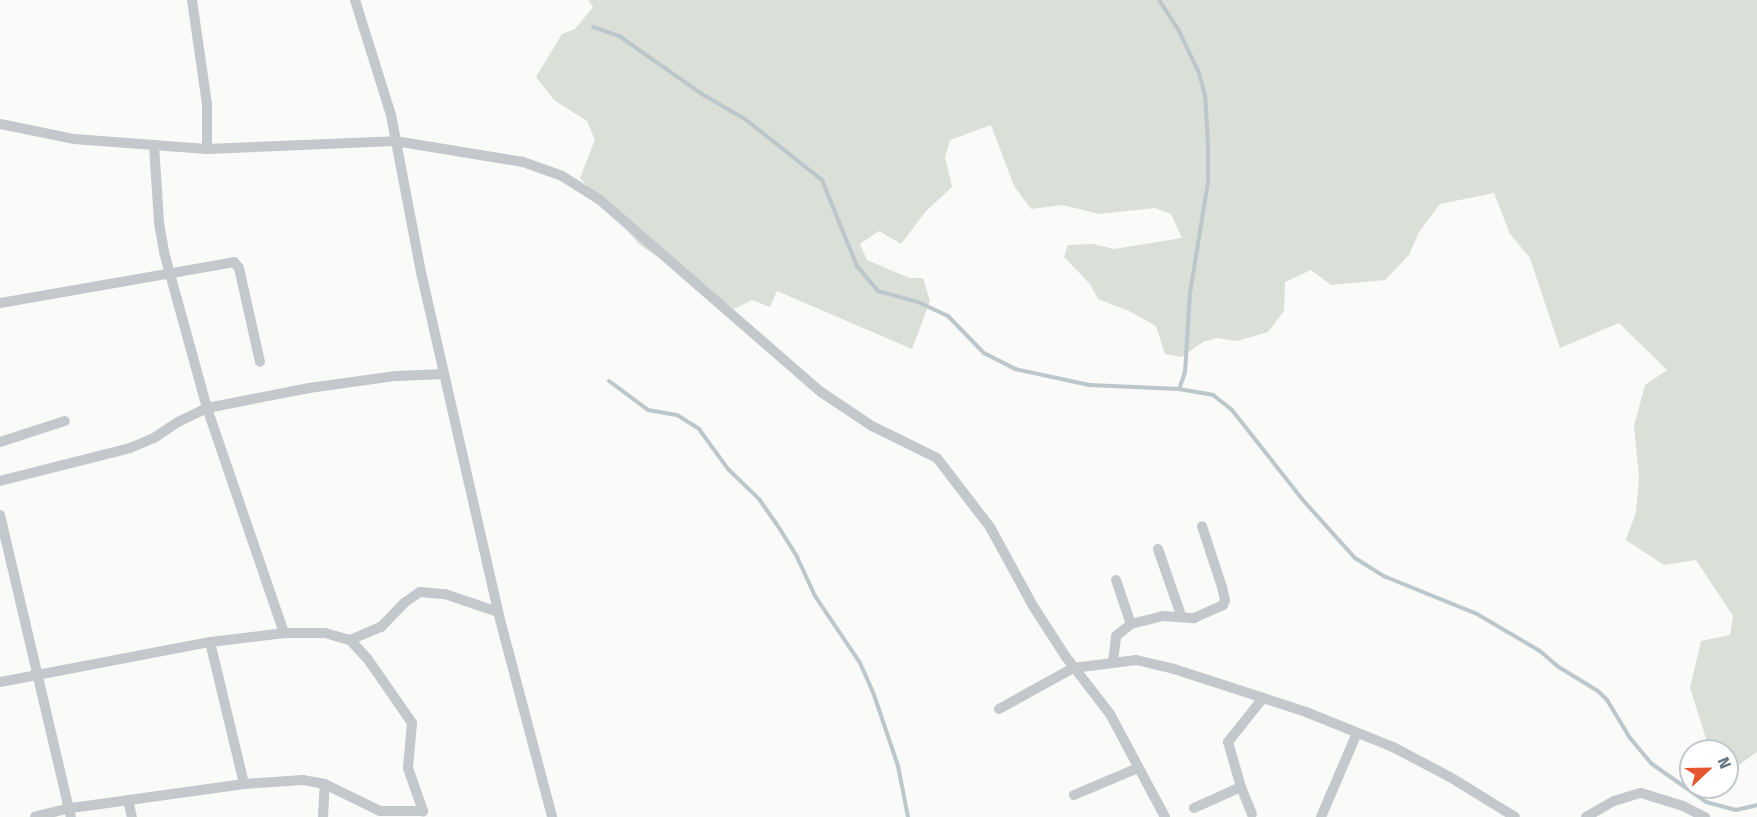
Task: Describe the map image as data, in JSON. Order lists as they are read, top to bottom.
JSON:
{
  "north": "right"
}
